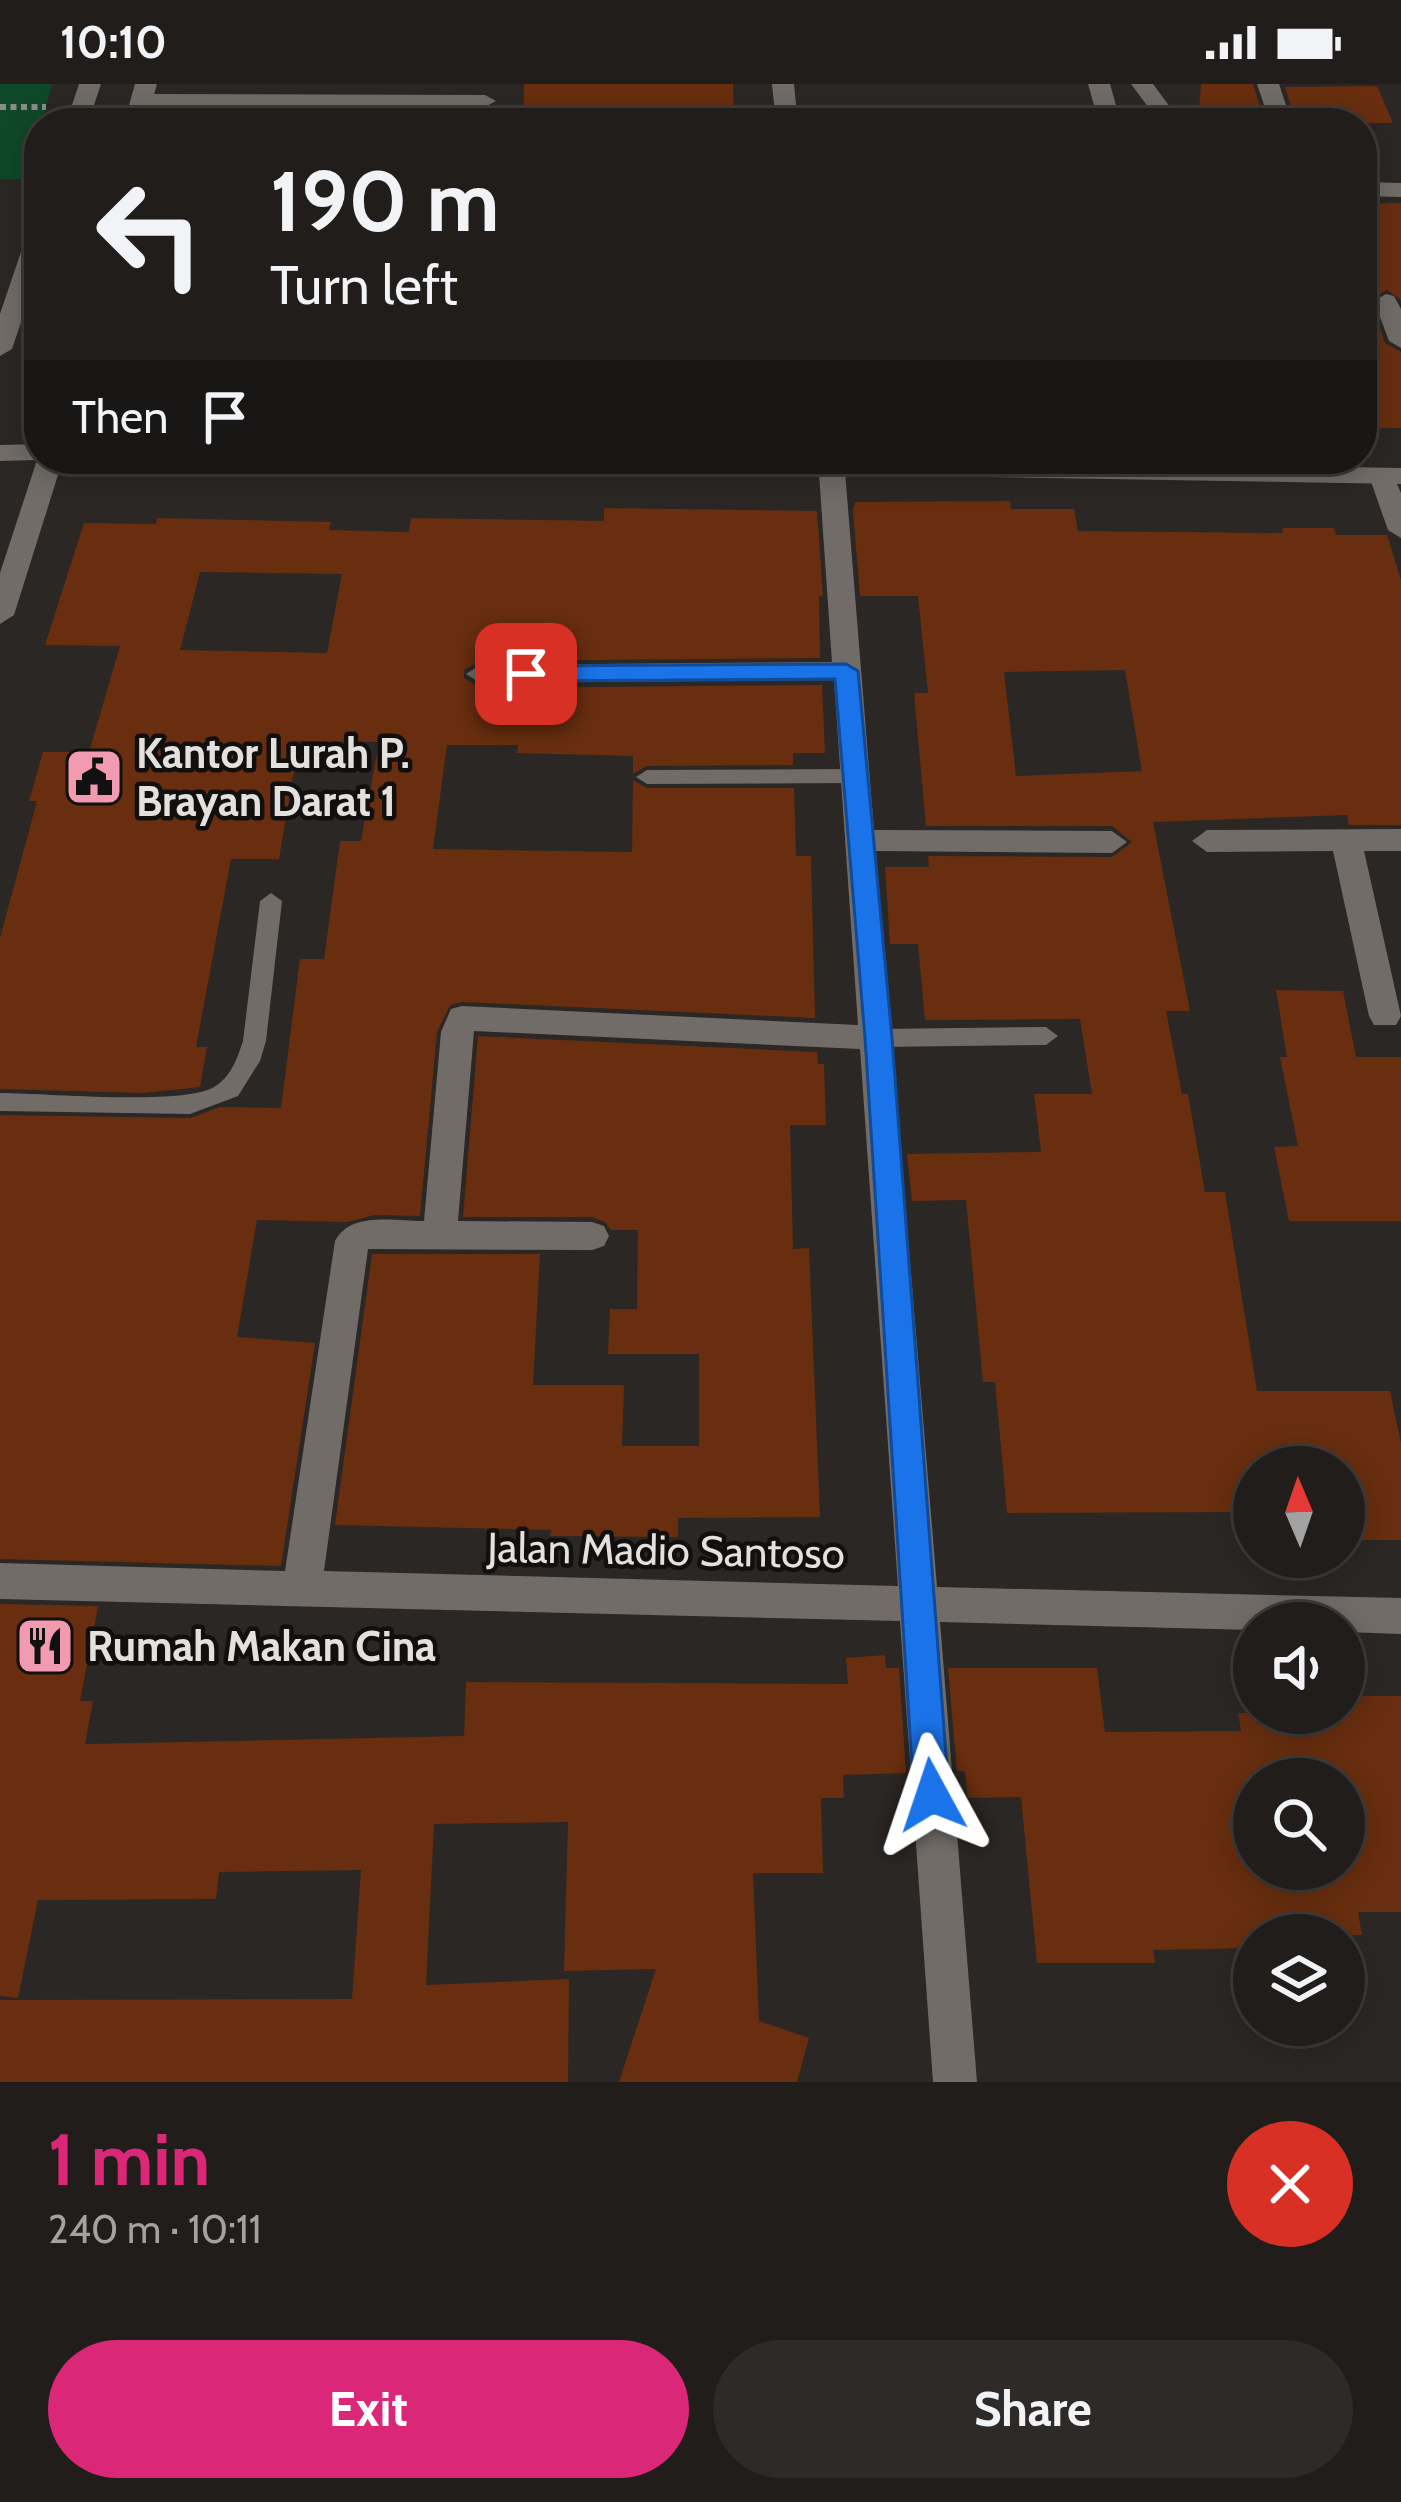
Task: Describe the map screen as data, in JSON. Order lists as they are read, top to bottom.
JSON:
{
  "streets": {
    "street": ["Jalan Madio Santoso"]
  },
  "places": {
    "public building": ["Kantor Lurah P. Brayan Darat 1"],
    "restaurant": ["Rumah Makan Cina"]
  },
  "north": "top",
  "page": {
    "status": "10:10",
    "turn": ["190 m", "Turn left"],
    "then": "Then",
    "heading": ["1 min", "240 m · 10:11"],
    "buttons": ["Exit", "Share"]
  }
}
